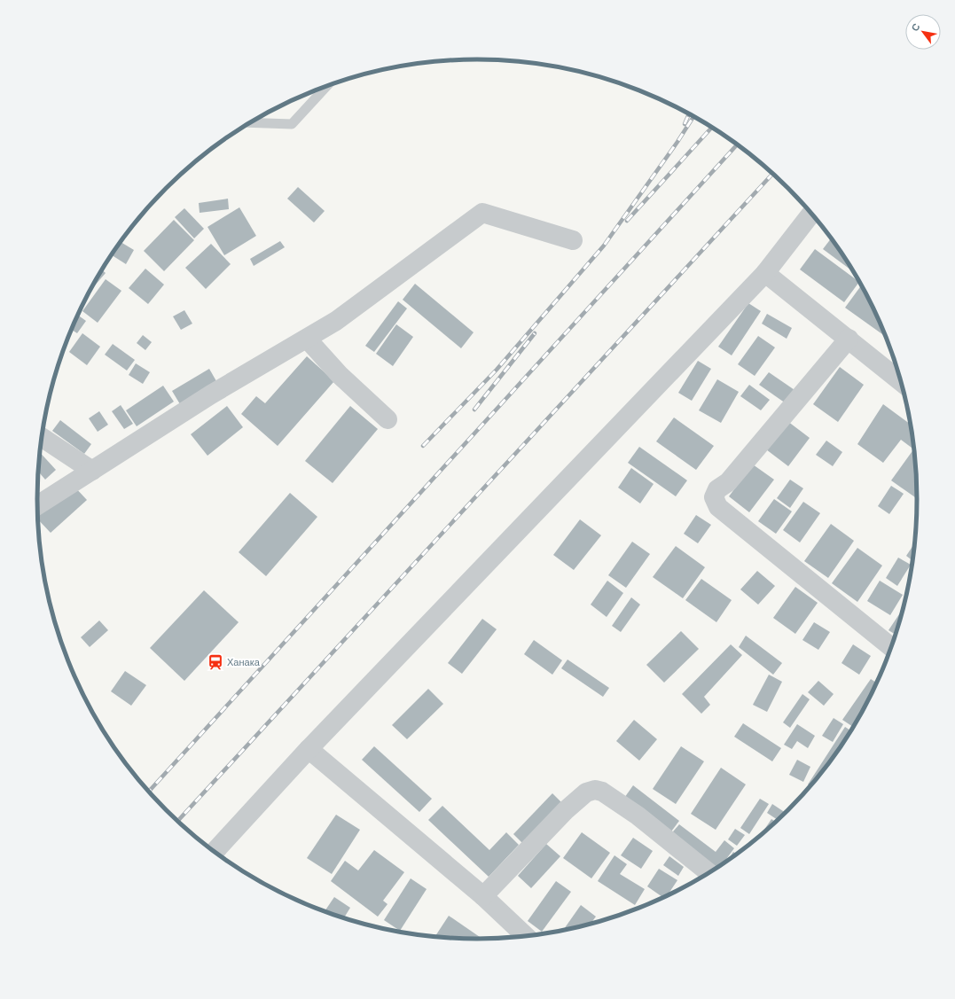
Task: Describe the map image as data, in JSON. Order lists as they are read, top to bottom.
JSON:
{
  "places": {
    "station": ["Ханака"]
  },
  "north": "top left"
}
